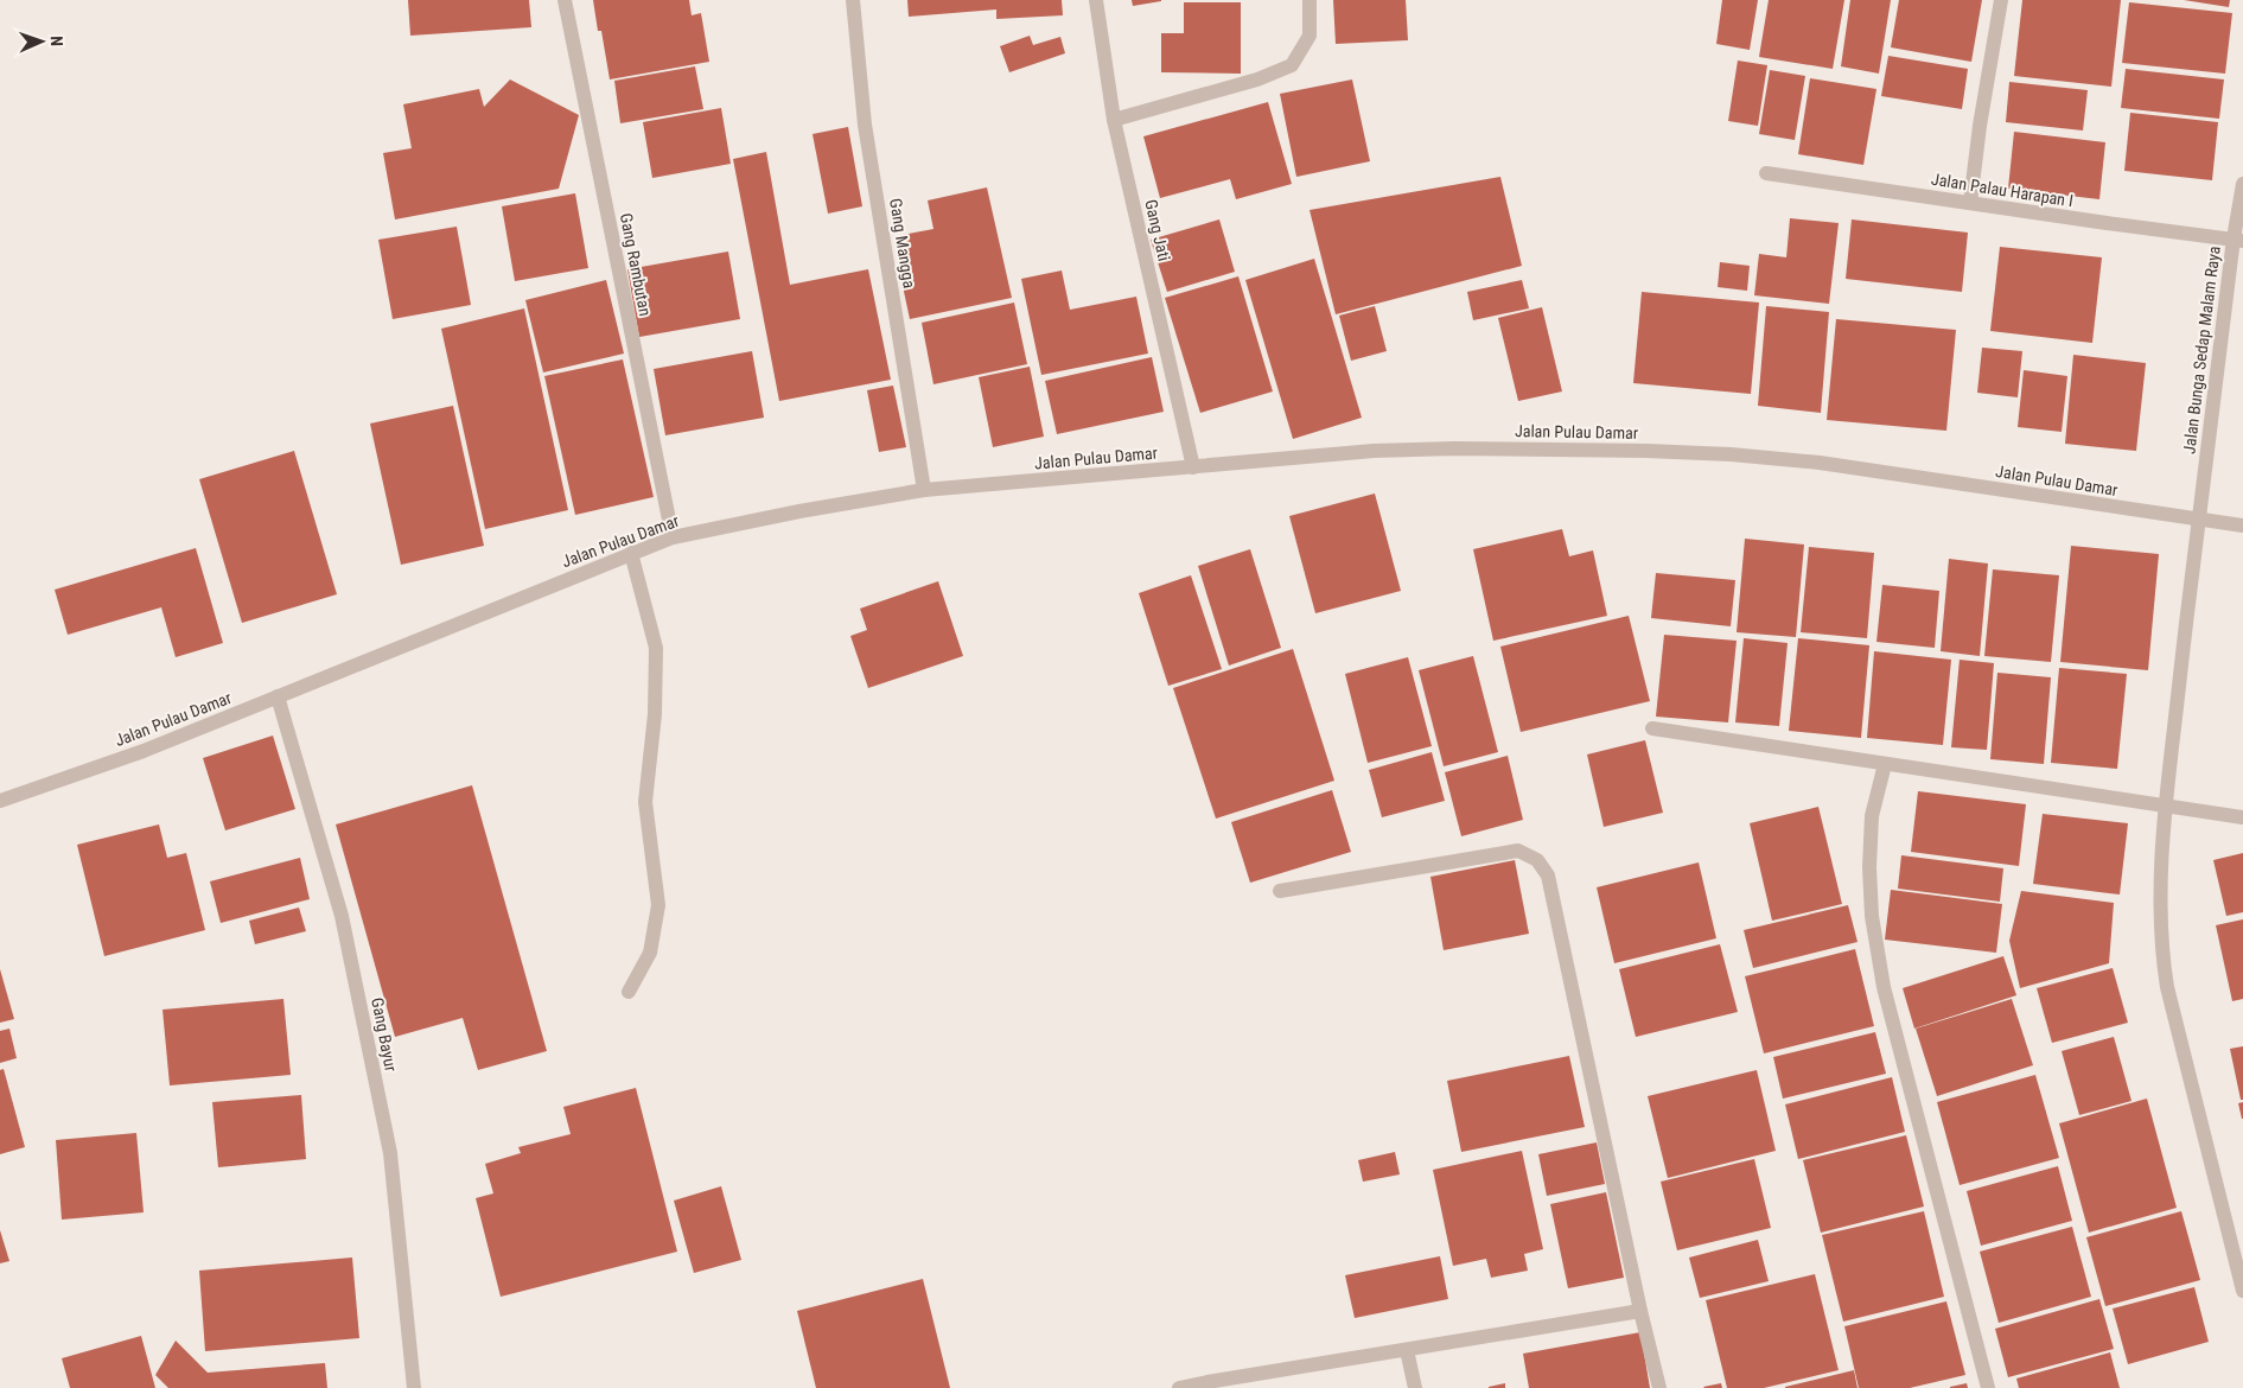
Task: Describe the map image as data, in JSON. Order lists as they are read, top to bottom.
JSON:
{
  "streets": {
    "street": [
      "Jalan Palau Harapan I",
      "Gang Jati",
      "Gang Mangga",
      "Gang Rambutan",
      "Jalan Bunga Sedap Malam Raya",
      "Jalan Pulau Damar",
      "Gang Bayur"
    ]
  },
  "crossings": [
    ["Jalan Palau Harapan I", "Jalan Bunga Sedap Malam Raya"],
    ["Gang Jati", "Jalan Pulau Damar"],
    ["Gang Mangga", "Jalan Pulau Damar"],
    ["Gang Rambutan", "Jalan Pulau Damar"],
    ["Jalan Bunga Sedap Malam Raya", "Jalan Pulau Damar"],
    ["Jalan Pulau Damar", "Gang Bayur"]
  ],
  "north": "right"
}
